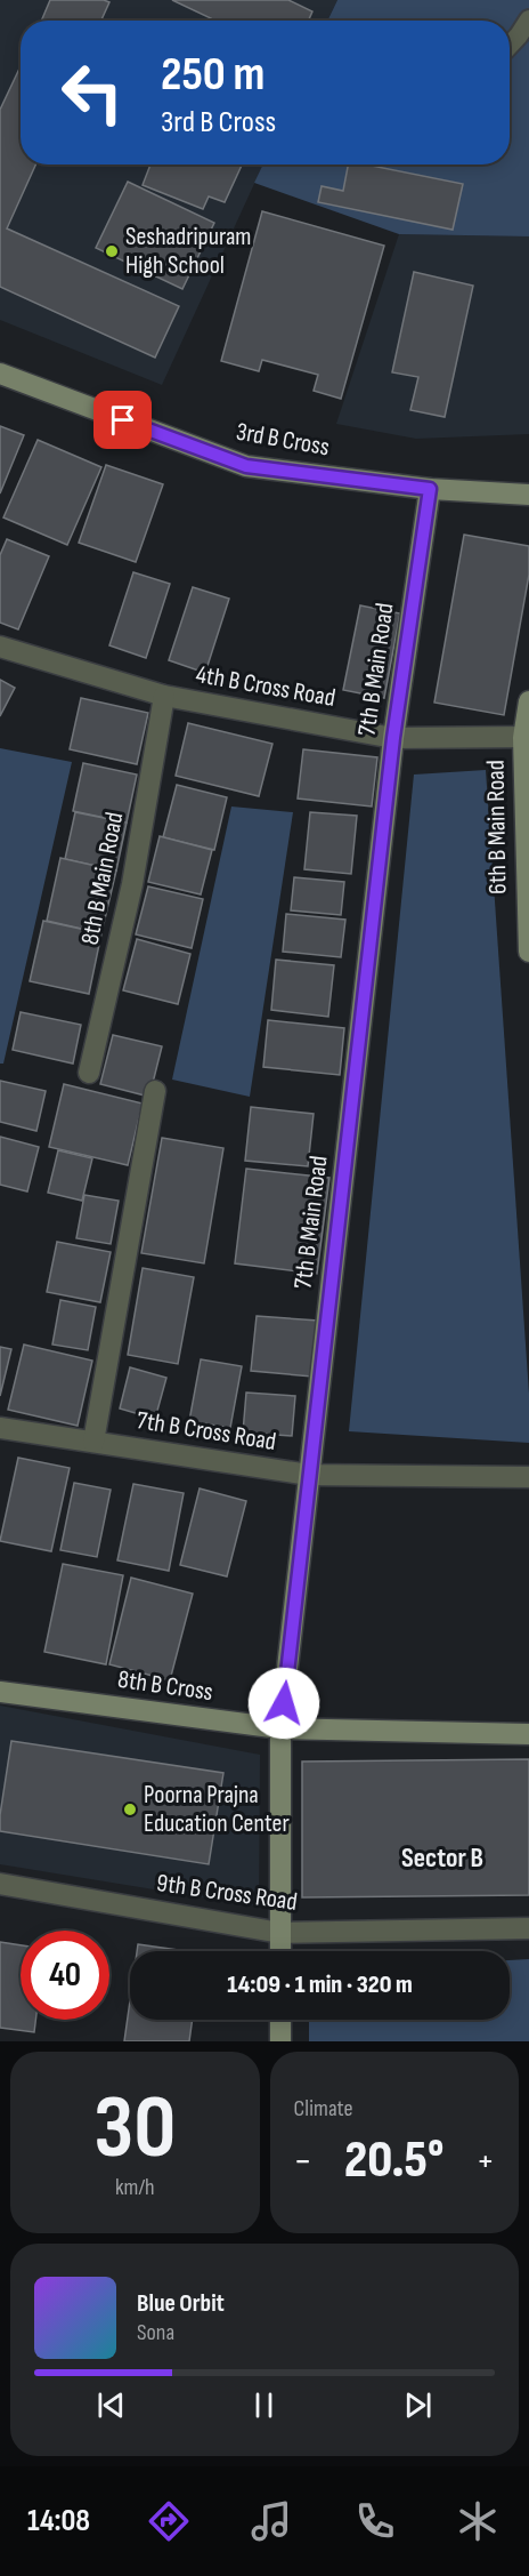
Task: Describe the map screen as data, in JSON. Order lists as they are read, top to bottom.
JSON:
{
  "streets": {
    "street": [
      "3rd B Cross",
      "7th B Main Road",
      "4th B Cross Road",
      "6th B Main Road",
      "8th B Main Road",
      "7th B Cross Road",
      "8th B Cross",
      "9th B Cross Road"
    ]
  },
  "crossings": [
    ["3rd B Cross", "7th B Main Road"],
    ["7th B Main Road", "4th B Cross Road"],
    ["7th B Main Road", "7th B Cross Road"],
    ["7th B Main Road", "8th B Cross"],
    ["7th B Main Road", "9th B Cross Road"],
    ["4th B Cross Road", "6th B Main Road"],
    ["4th B Cross Road", "8th B Main Road"]
  ],
  "districts": ["Sector B"],
  "places": ["Seshadripuram High School", "Poorna Prajna Education Center"],
  "page": {
    "turn": ["250 m", "3rd B Cross"],
    "limit": "40",
    "trip": "14:09 · 1 min · 320 m",
    "tile": [
      ["30", "km/h"],
      "Climate"
    ],
    "heat": ["−", "20.5°", "+"],
    "song": ["Blue Orbit", "Sona"],
    "tabs": "14:08"
  }
}
